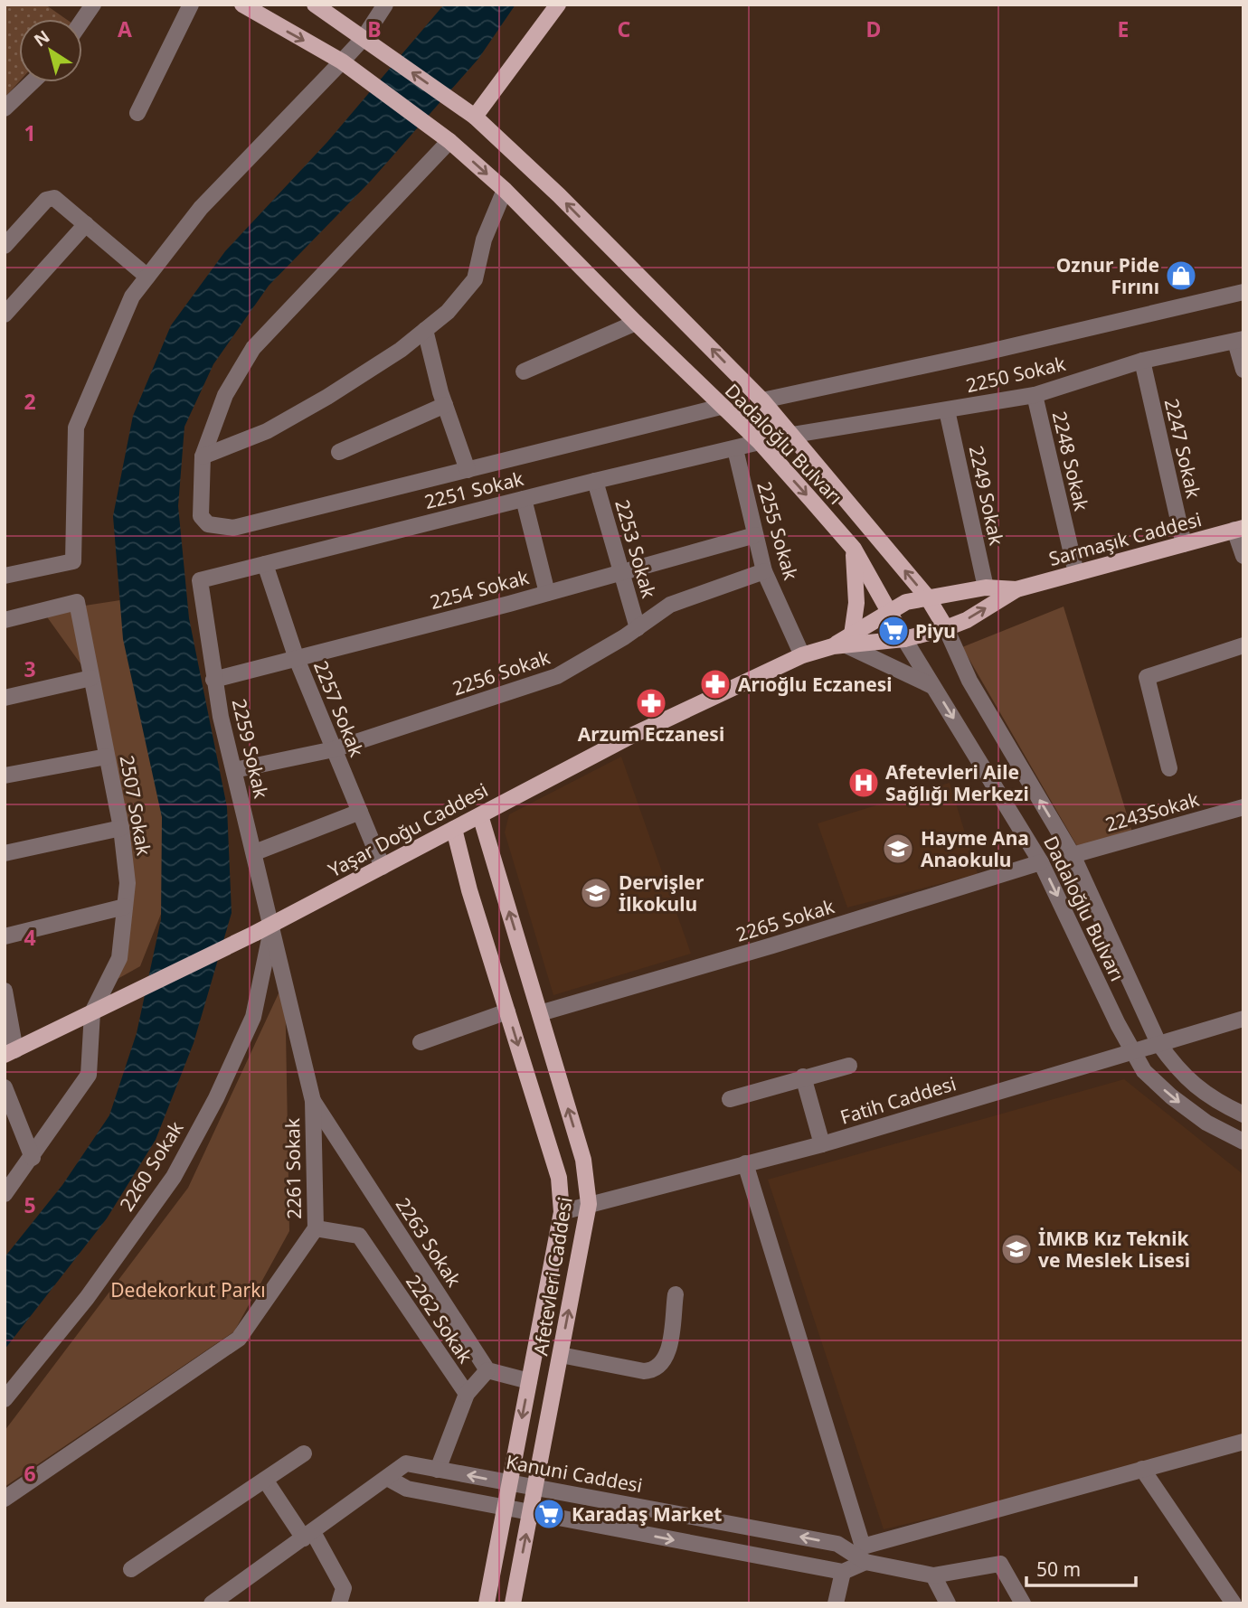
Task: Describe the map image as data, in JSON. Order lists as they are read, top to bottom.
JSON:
{
  "streets": {
    "main road": [
      "Dadaloğlu Bulvarı",
      "Sarmaşık Caddesi",
      "Yaşar Doğu Caddesi",
      "Afetevleri Caddesi"
    ],
    "street": [
      "2250 Sokak",
      "2247 Sokak",
      "2248 Sokak",
      "2251 Sokak",
      "2249 Sokak",
      "2255 Sokak",
      "2253 Sokak",
      "2254 Sokak",
      "2256 Sokak",
      "2257 Sokak",
      "2259 Sokak",
      "2507 Sokak",
      "2243Sokak",
      "2265 Sokak",
      "Fatih Caddesi",
      "2260 Sokak",
      "2261 Sokak",
      "2263 Sokak",
      "2262 Sokak",
      "Kanuni Caddesi"
    ]
  },
  "crossings": [
    ["2250 Sokak", "Dadaloğlu Bulvarı"],
    ["2250 Sokak", "2247 Sokak"],
    ["2250 Sokak", "2248 Sokak"],
    ["2250 Sokak", "2249 Sokak"],
    ["Dadaloğlu Bulvarı", "2251 Sokak"],
    ["Dadaloğlu Bulvarı", "2243Sokak"],
    ["Dadaloğlu Bulvarı", "2265 Sokak"],
    ["Dadaloğlu Bulvarı", "Fatih Caddesi"],
    ["2247 Sokak", "Sarmaşık Caddesi"],
    ["2248 Sokak", "Sarmaşık Caddesi"],
    ["2251 Sokak", "2255 Sokak"],
    ["2251 Sokak", "2253 Sokak"],
    ["2251 Sokak", "2257 Sokak"],
    ["2251 Sokak", "2259 Sokak"],
    ["2255 Sokak", "2254 Sokak"],
    ["2255 Sokak", "2256 Sokak"],
    ["2255 Sokak", "Yaşar Doğu Caddesi"],
    ["2253 Sokak", "2254 Sokak"],
    ["2253 Sokak", "2256 Sokak"],
    ["2254 Sokak", "2257 Sokak"],
    ["2254 Sokak", "2259 Sokak"],
    ["2256 Sokak", "2257 Sokak"],
    ["2256 Sokak", "2259 Sokak"],
    ["2257 Sokak", "Yaşar Doğu Caddesi"],
    ["2259 Sokak", "Yaşar Doğu Caddesi"],
    ["2259 Sokak", "2260 Sokak"],
    ["2259 Sokak", "2261 Sokak"],
    ["2507 Sokak", "Yaşar Doğu Caddesi"],
    ["Yaşar Doğu Caddesi", "2260 Sokak"],
    ["Yaşar Doğu Caddesi", "2261 Sokak"],
    ["Yaşar Doğu Caddesi", "Afetevleri Caddesi"],
    ["2265 Sokak", "Afetevleri Caddesi"],
    ["Fatih Caddesi", "Afetevleri Caddesi"],
    ["2260 Sokak", "2261 Sokak"],
    ["2261 Sokak", "2263 Sokak"],
    ["2261 Sokak", "2262 Sokak"],
    ["Afetevleri Caddesi", "Kanuni Caddesi"],
    ["2262 Sokak", "Kanuni Caddesi"]
  ],
  "parks": ["Dedekorkut Parkı"],
  "places": {
    "shop": ["Oznur Pide Fırını"],
    "supermarket": ["Piyu", "Karadaş Market"],
    "pharmacy": ["Arıoğlu Eczanesi", "Arzum Eczanesi"],
    "hospital": ["Afetevleri Aile Sağlığı Merkezi"],
    "school or university": ["Hayme Ana Anaokulu", "Dervişler İlkokulu", "İMKB Kız Teknik ve Meslek Lisesi"]
  },
  "scale_bar": "50 m",
  "north": "top left",
  "grid": {
    "columns": [
      "A",
      "B",
      "C",
      "D",
      "E"
    ],
    "rows": [
      "1",
      "2",
      "3",
      "4",
      "5",
      "6"
    ]
  }
}
